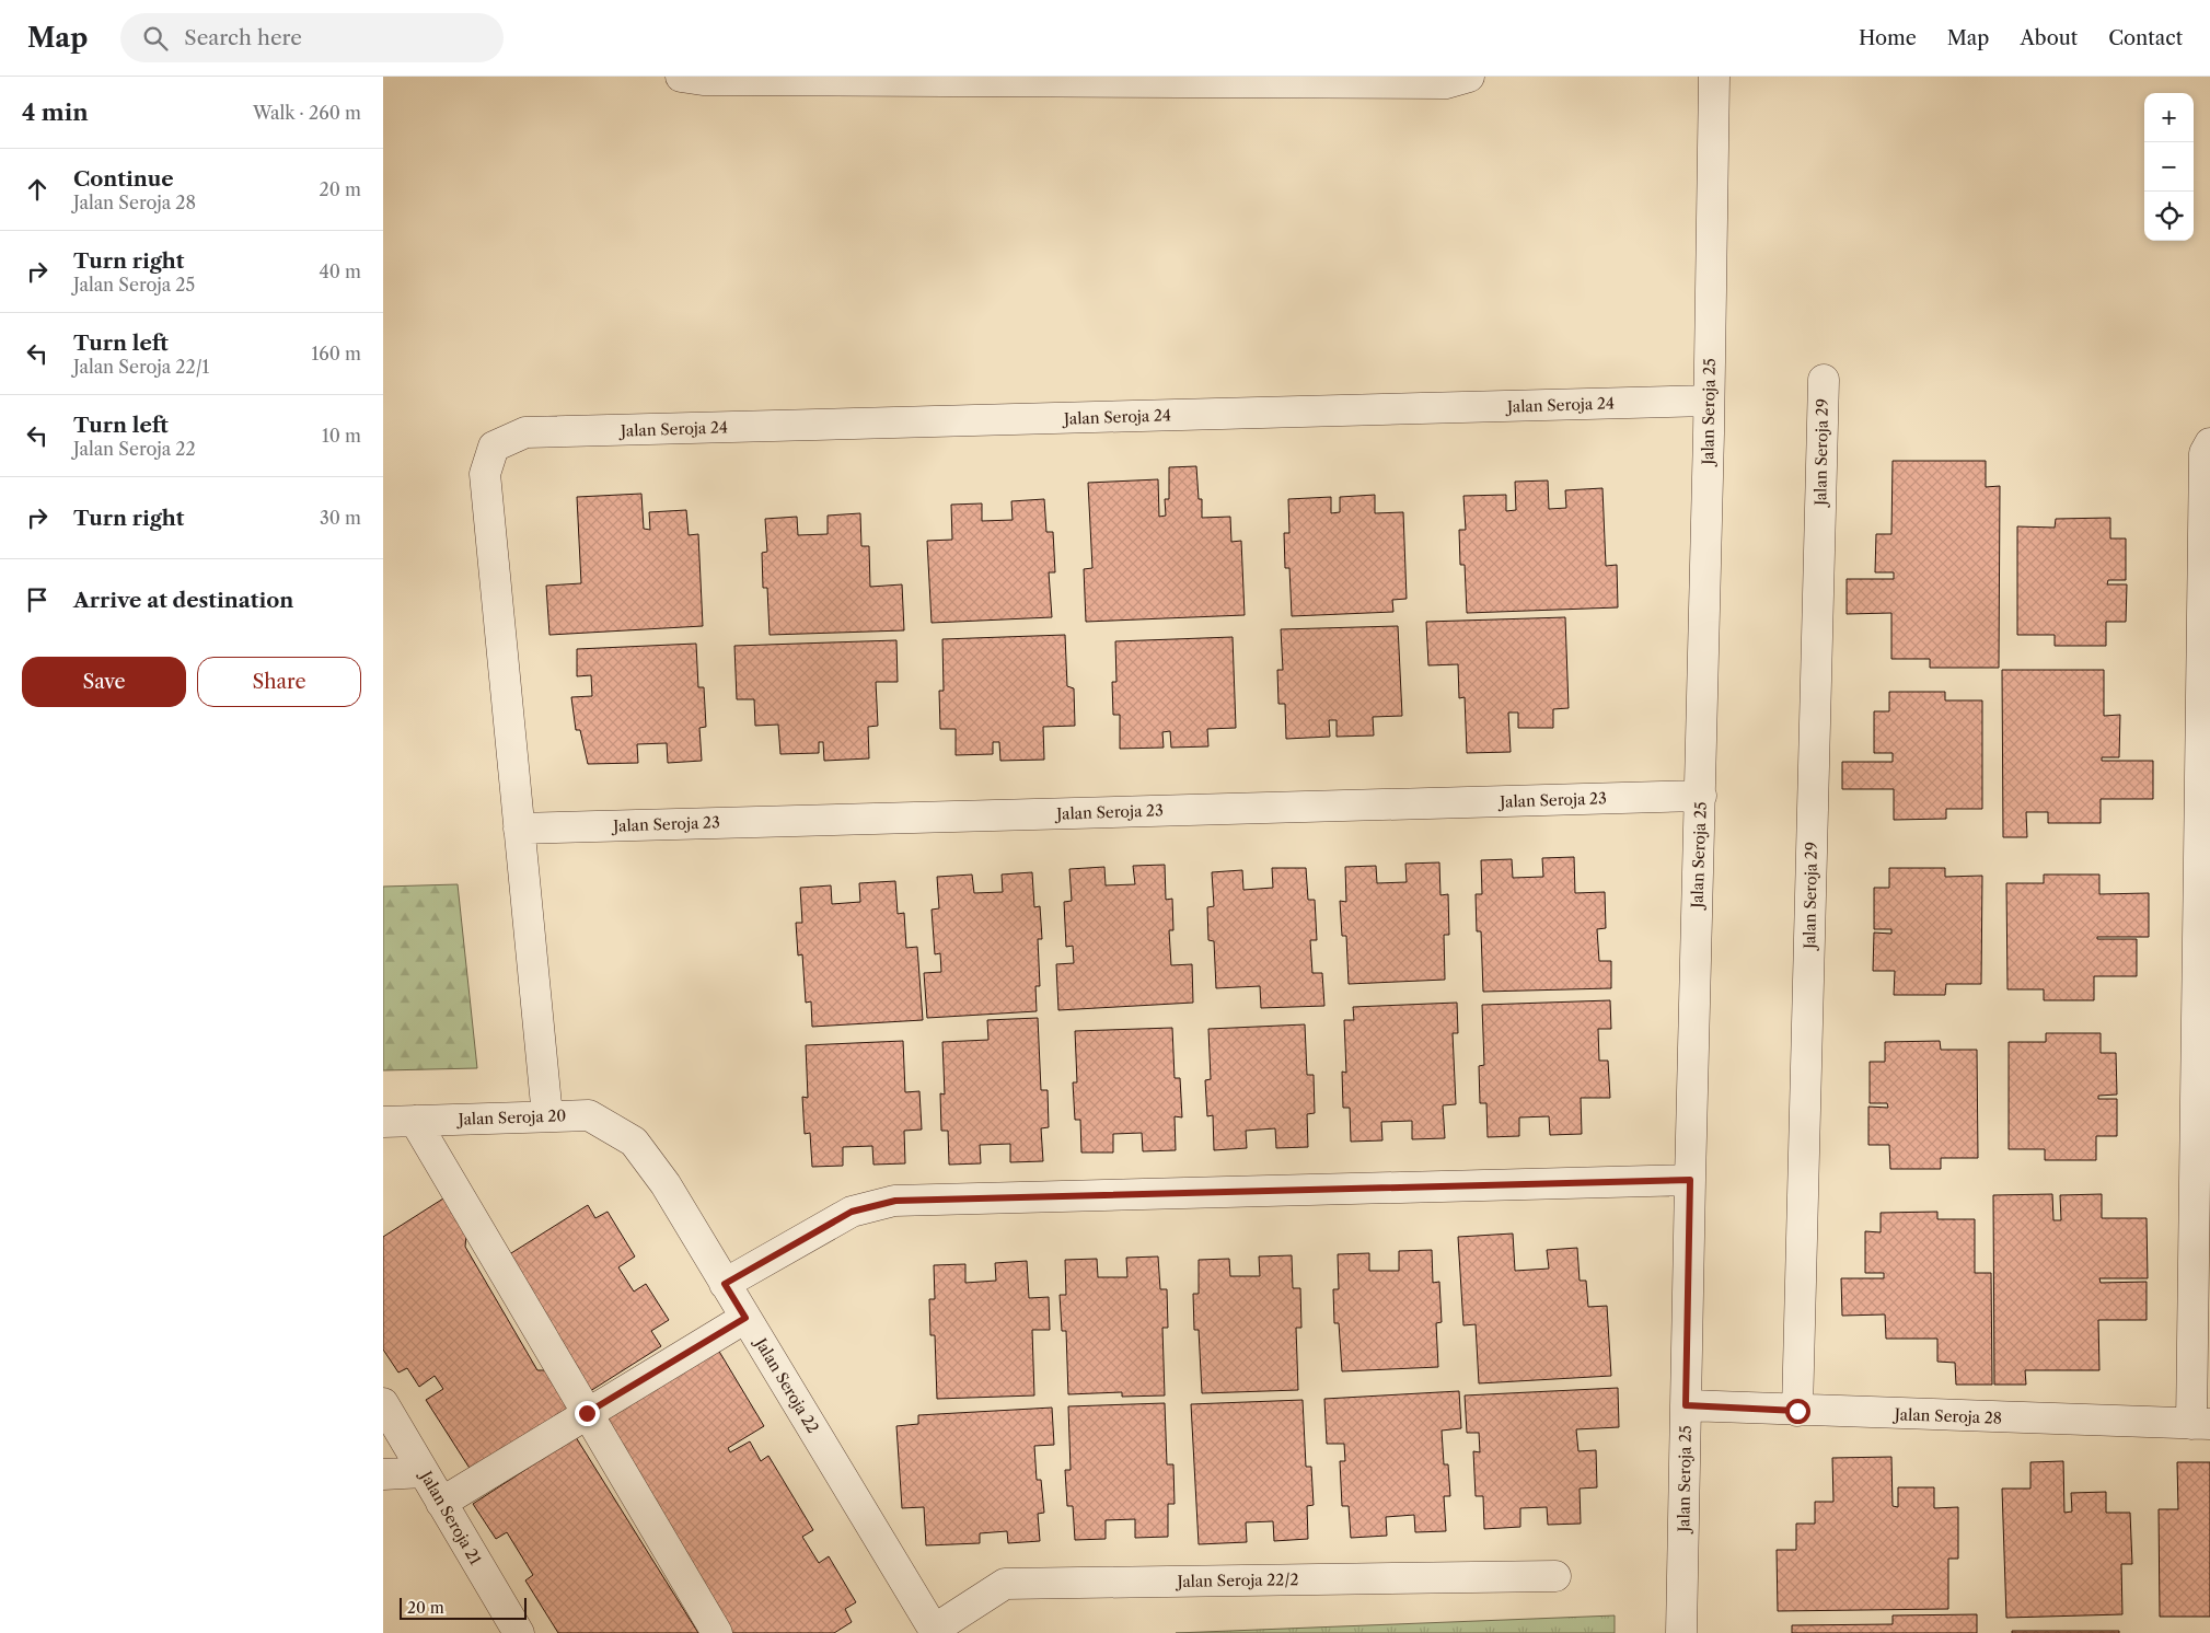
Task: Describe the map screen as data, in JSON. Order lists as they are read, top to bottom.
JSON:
{
  "streets": {
    "street": [
      "Jalan Seroja 24",
      "Jalan Seroja 25",
      "Jalan Seroja 29",
      "Jalan Seroja 23",
      "Jalan Seroja 20",
      "Jalan Seroja 22",
      "Jalan Seroja 28",
      "Jalan Seroja 21",
      "Jalan Seroja 22/2"
    ]
  },
  "crossings": [
    ["Jalan Seroja 24", "Jalan Seroja 25"],
    ["Jalan Seroja 24", "Jalan Seroja 23"],
    ["Jalan Seroja 25", "Jalan Seroja 23"],
    ["Jalan Seroja 25", "Jalan Seroja 28"],
    ["Jalan Seroja 29", "Jalan Seroja 28"],
    ["Jalan Seroja 20", "Jalan Seroja 22"],
    ["Jalan Seroja 22", "Jalan Seroja 22/2"]
  ],
  "scale_bar": "20 m",
  "page": {
    "header": "Map",
    "search": "Search here",
    "nav": [
      "Home",
      "Map",
      "About",
      "Contact"
    ],
    "heading": ["4 min", "Walk · 260 m"],
    "map_buttons": ["+", "−"],
    "list": [
      ["Continue", "Jalan Seroja 28", "20 m"],
      ["Turn right", "Jalan Seroja 25", "40 m"],
      ["Turn left", "Jalan Seroja 22/1", "160 m"],
      ["Turn left", "Jalan Seroja 22", "10 m"],
      ["Turn right", "30 m"],
      "Arrive at destination"
    ],
    "buttons": ["Save", "Share"],
    "scale": "20 m"
  }
}
